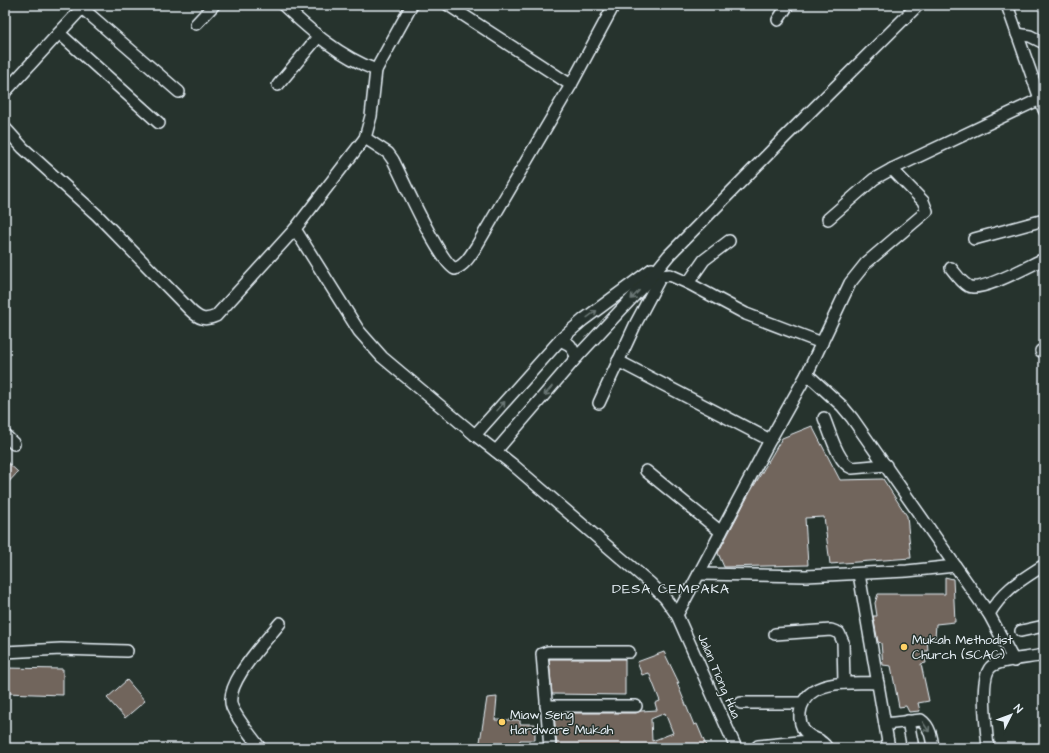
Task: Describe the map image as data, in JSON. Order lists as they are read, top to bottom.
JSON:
{
  "streets": {
    "street": ["Jalan Tiong Hua"]
  },
  "districts": ["DESA CEMPAKA"],
  "places": ["Mukah Methodist Church (SCAC)", "Miaw Seng Hardware Mukah"],
  "north": "top right"
}
